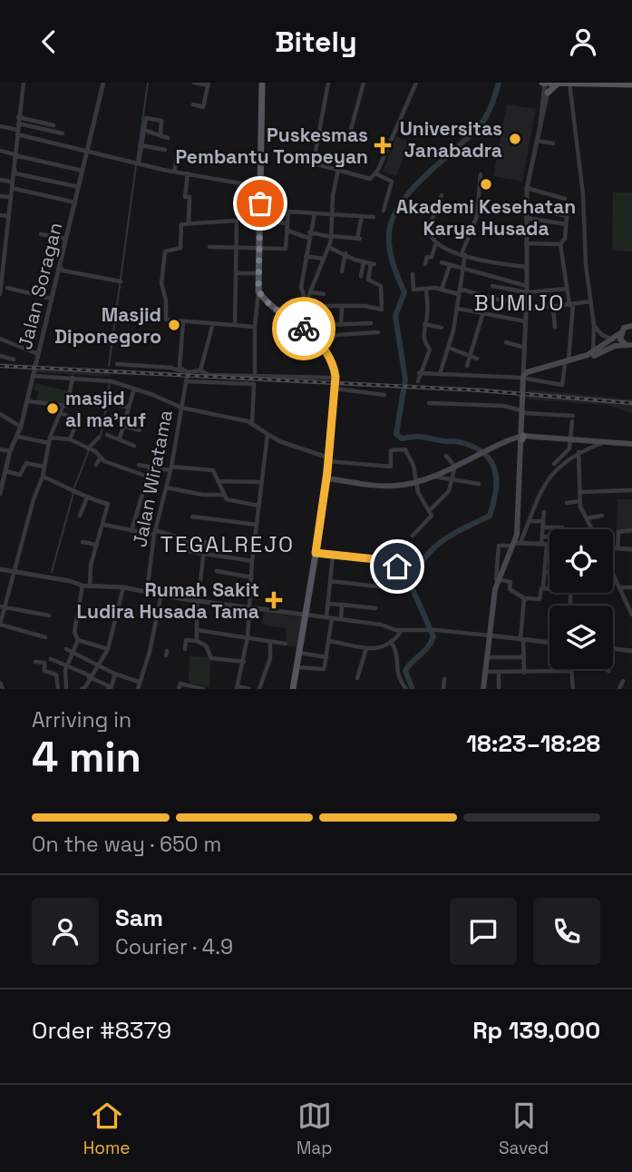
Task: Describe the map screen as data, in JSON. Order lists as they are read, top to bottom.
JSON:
{
  "streets": {
    "street": ["Jalan Soragan", "Jalan Wiratama"]
  },
  "districts": ["BUMIJO", "TEGALREJO"],
  "places": {
    "other": [
      "Universitas Janabadra",
      "Akademi Kesehatan Karya Husada",
      "Masjid Diponegoro",
      "masjid al ma'ruf"
    ],
    "health": ["Puskesmas Pembantu Tompeyan", "Rumah Sakit Ludira Husada Tama"]
  },
  "page": {
    "header": "Bitely",
    "heading": ["4 min", "Arriving in", "18:23–18:28"],
    "panel": [
      "Sam",
      "Courier · 4.9",
      "Order #8379",
      "Rp 139,000"
    ],
    "bar": "On the way · 650 m",
    "tabs": ["Home", "Map", "Saved"]
  }
}
